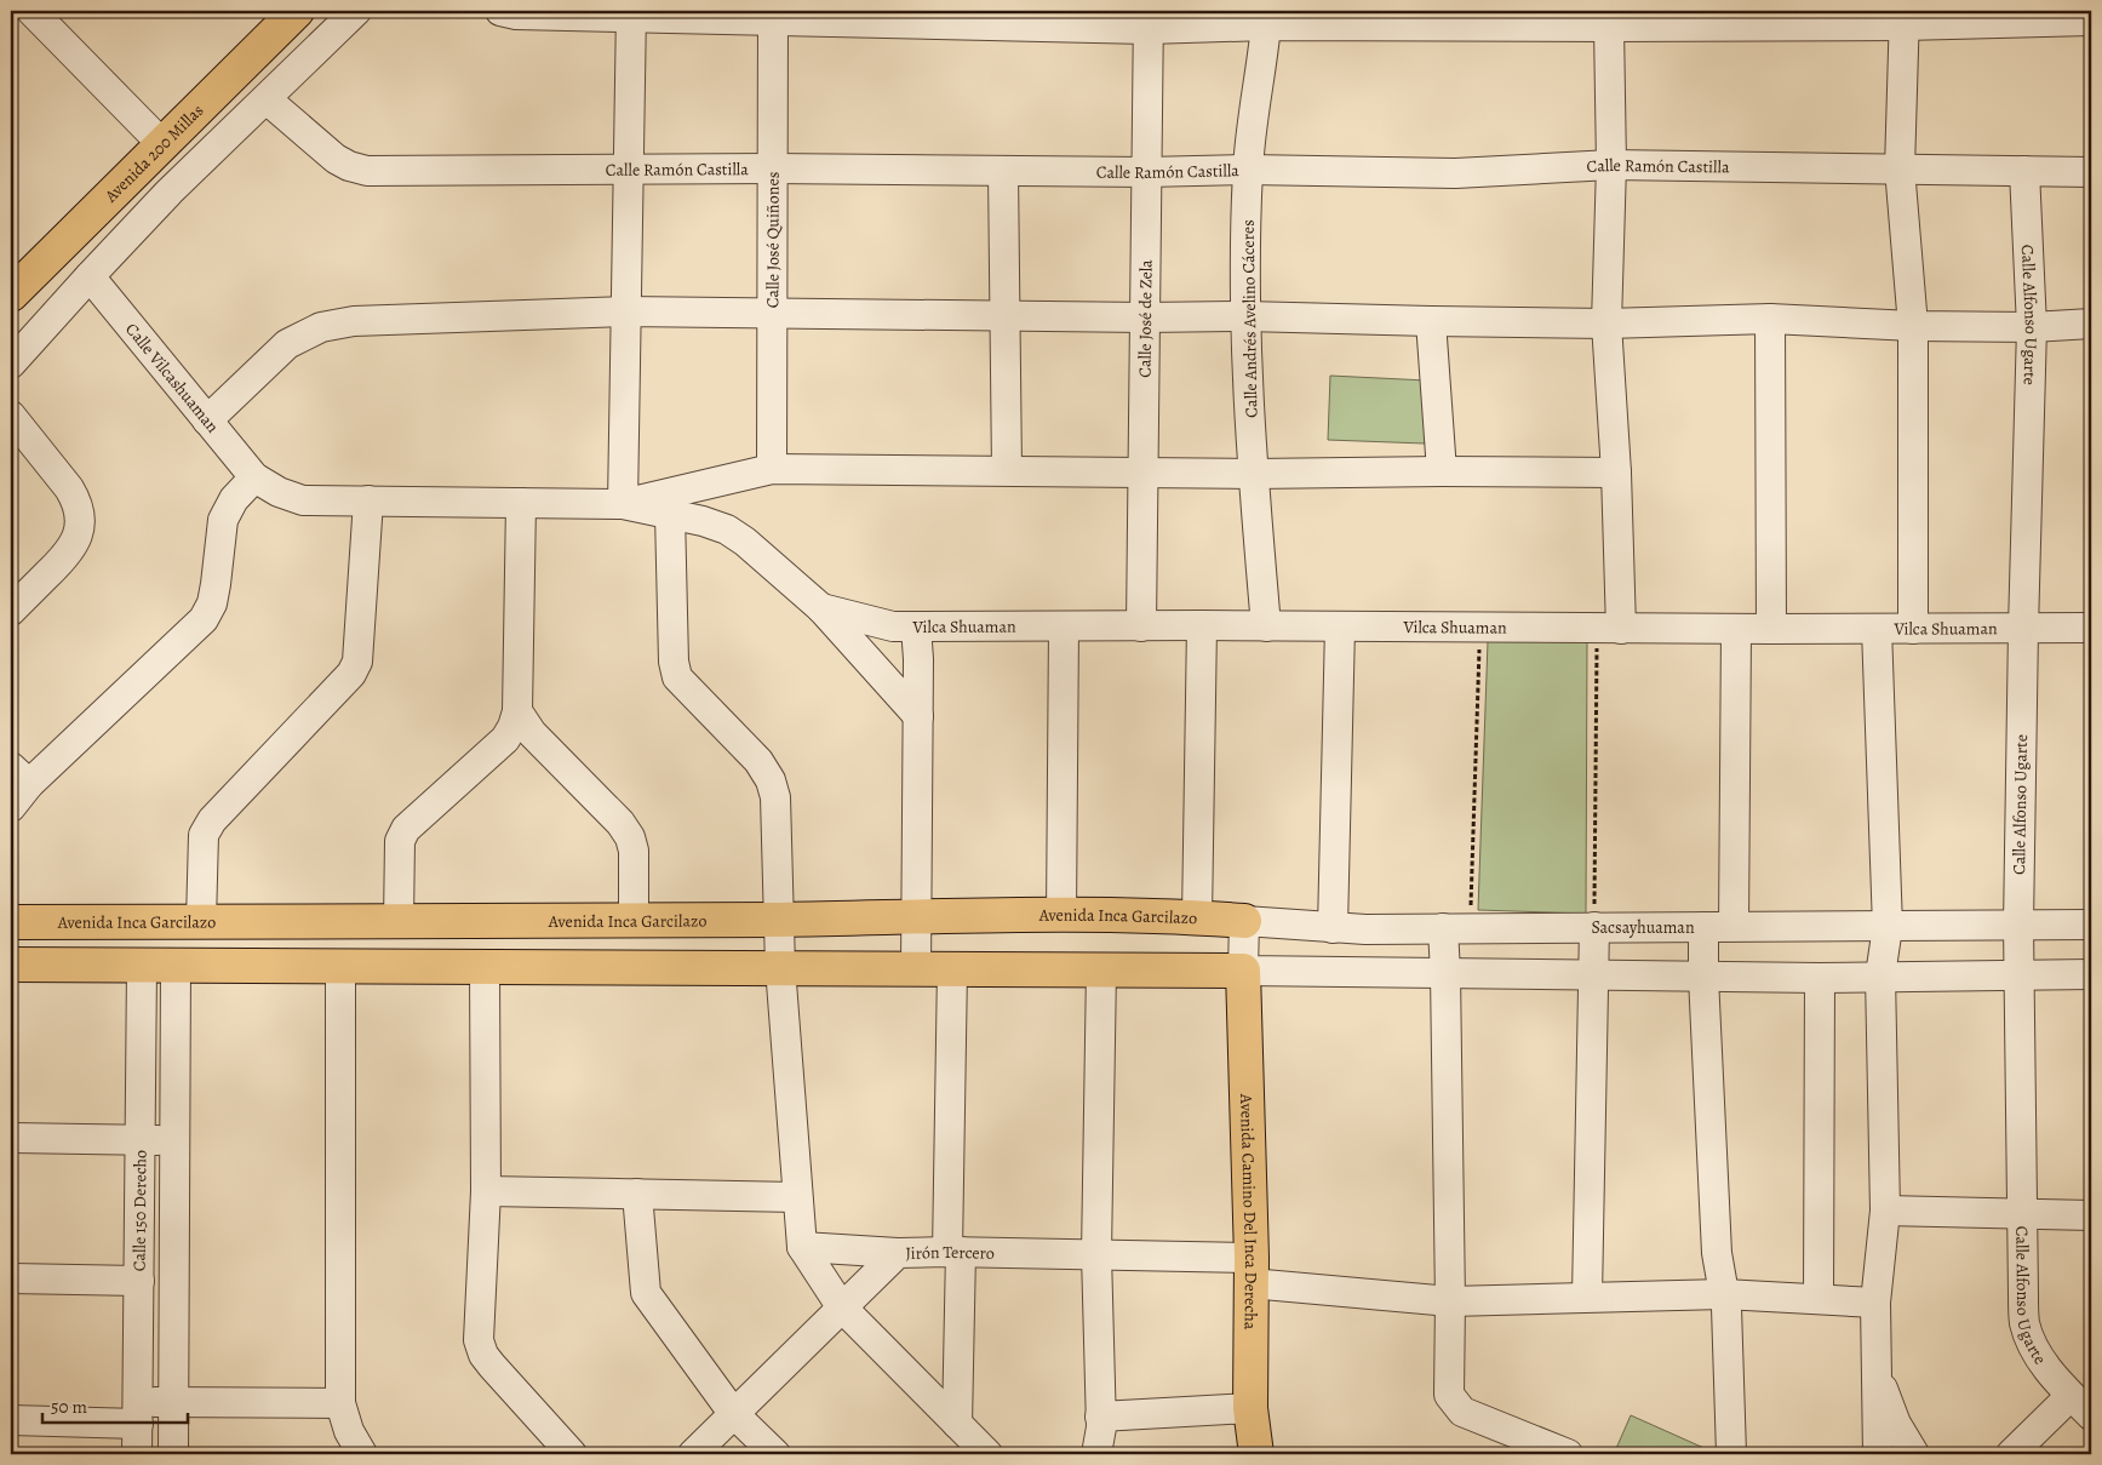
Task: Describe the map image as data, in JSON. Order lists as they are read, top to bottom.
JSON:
{
  "streets": {
    "main road": ["Avenida 200 Millas", "Avenida Inca Garcilazo", "Avenida Camino Del Inca Derecha"],
    "street": [
      "Calle Ramón Castilla",
      "Calle José Quiñones",
      "Calle Alfonso Ugarte",
      "Calle José de Zela",
      "Calle Andrés Avelino Cáceres",
      "Calle Vilcashuaman",
      "Vilca Shuaman",
      "Sacsayhuaman",
      "Calle 150 Derecho",
      "Jirón Tercero"
    ]
  },
  "crossings": [
    ["Calle Ramón Castilla", "Calle José Quiñones"],
    ["Calle Ramón Castilla", "Calle Alfonso Ugarte"],
    ["Calle Ramón Castilla", "Calle José de Zela"],
    ["Calle Ramón Castilla", "Calle Andrés Avelino Cáceres"],
    ["Calle Alfonso Ugarte", "Vilca Shuaman"],
    ["Calle Alfonso Ugarte", "Sacsayhuaman"],
    ["Calle José de Zela", "Vilca Shuaman"],
    ["Calle Andrés Avelino Cáceres", "Vilca Shuaman"],
    ["Avenida Inca Garcilazo", "Sacsayhuaman"],
    ["Avenida Camino Del Inca Derecha", "Jirón Tercero"]
  ],
  "scale_bar": "50 m"
}
